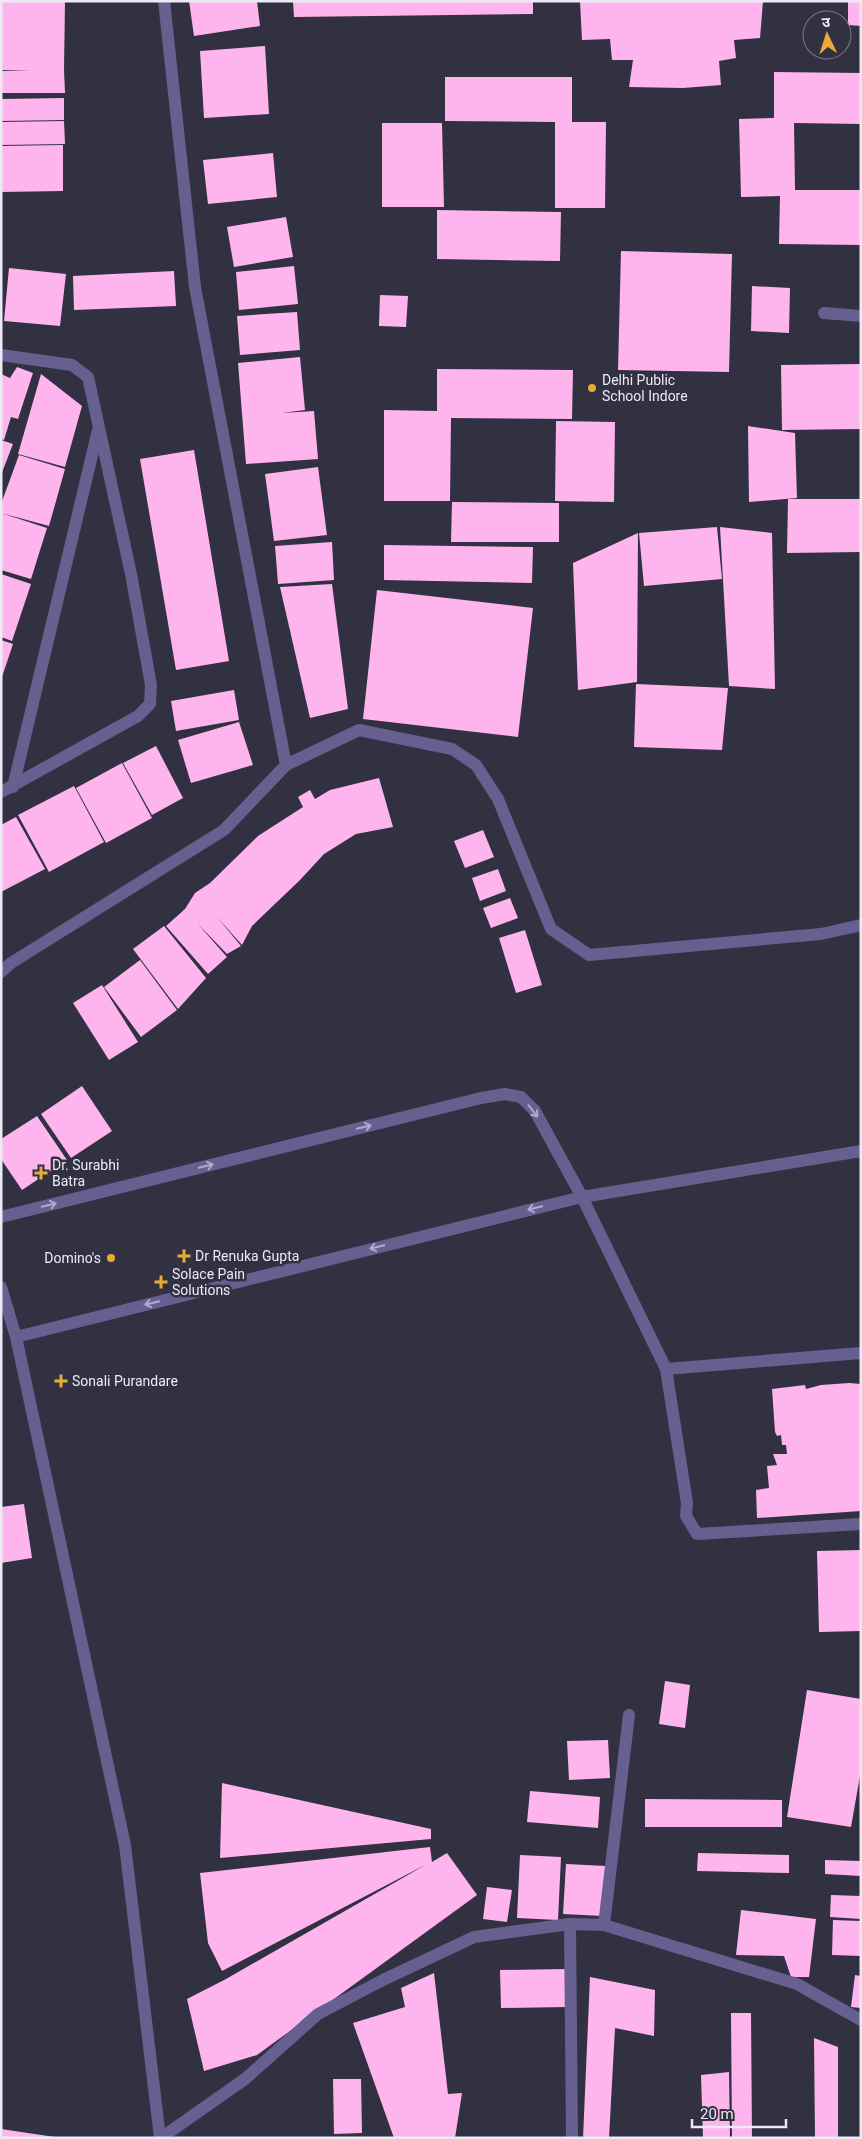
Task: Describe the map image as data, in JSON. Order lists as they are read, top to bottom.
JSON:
{
  "places": {
    "other": ["Delhi Public School Indore", "Domino's"],
    "health": [
      "Dr. Surabhi Batra",
      "Dr Renuka Gupta",
      "Solace Pain Solutions",
      "Sonali Purandare"
    ]
  },
  "scale_bar": "20 m",
  "north": "top"
}
